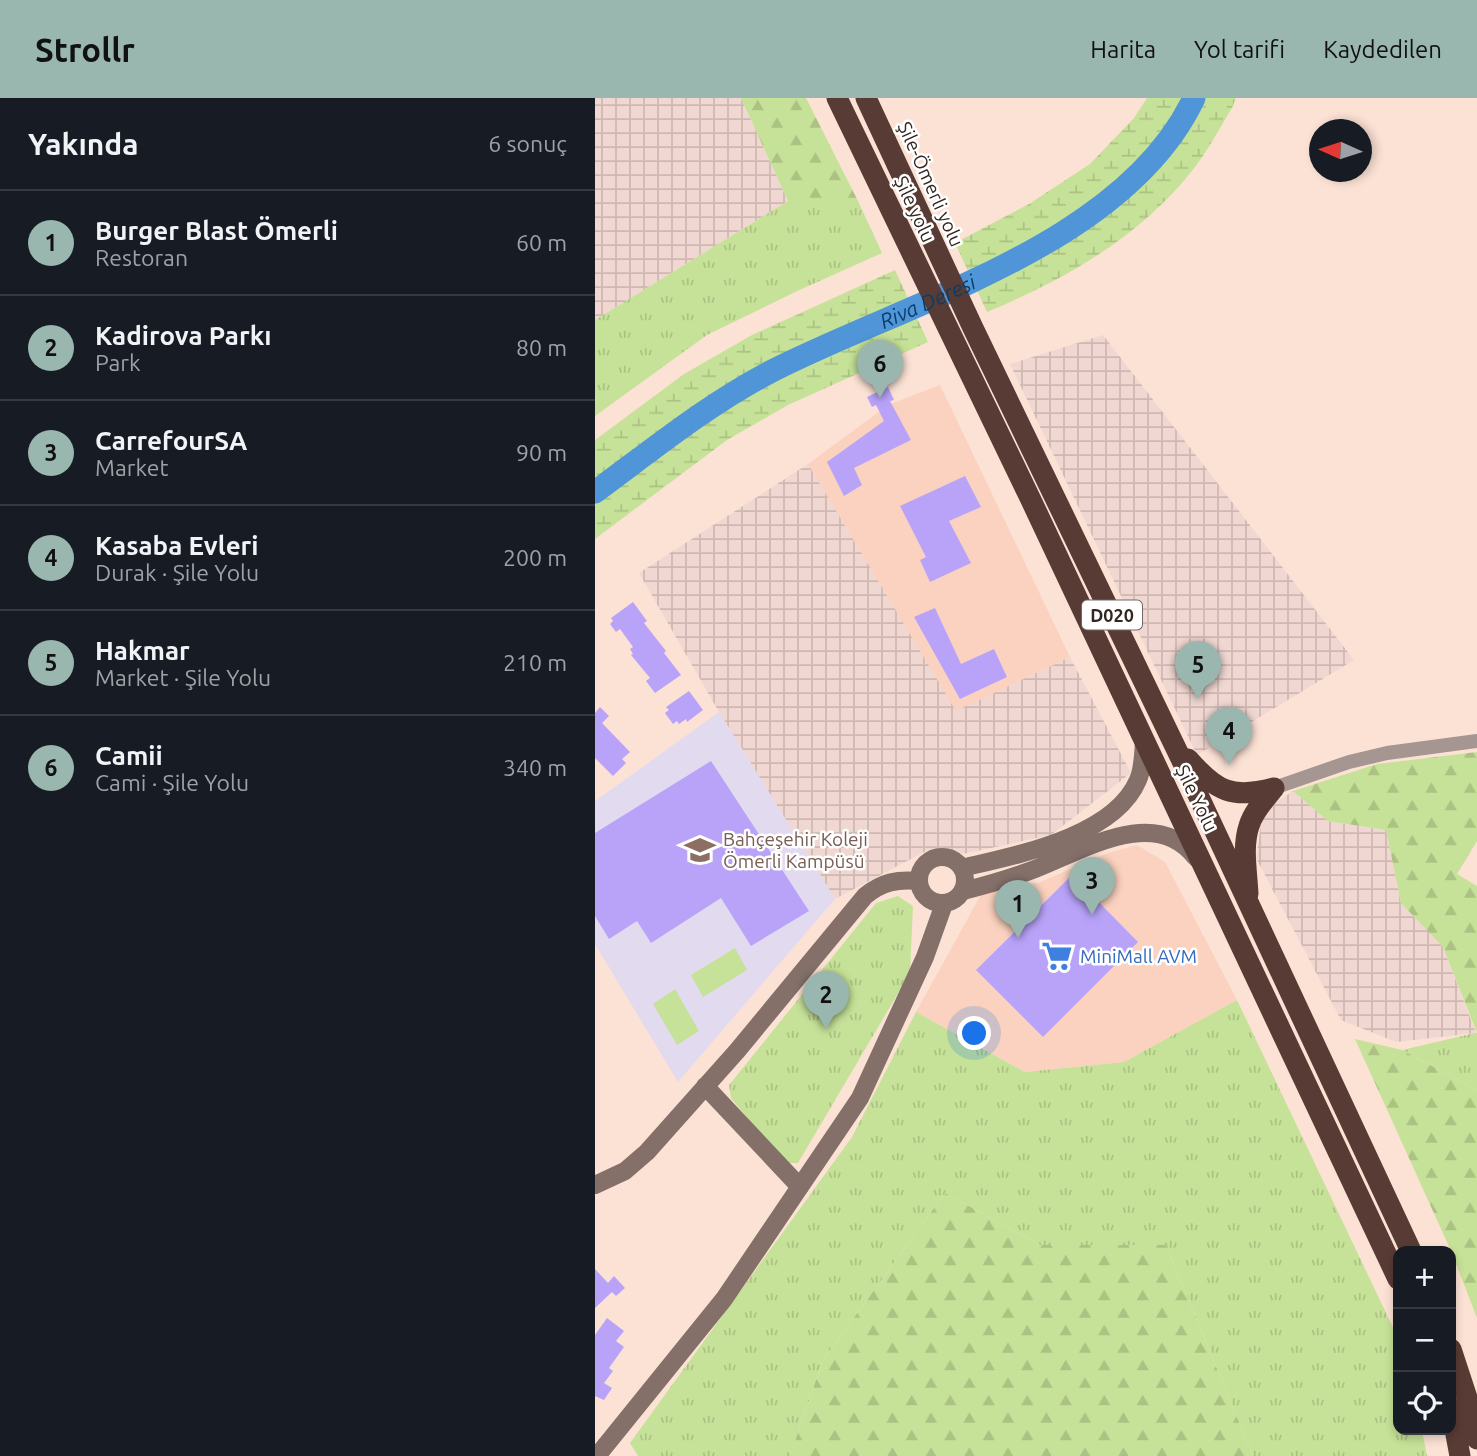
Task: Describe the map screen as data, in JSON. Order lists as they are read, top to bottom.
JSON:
{
  "streets": {
    "highway": [
      "Şile-Ömerli yolu",
      "Şile yolu",
      "D020",
      "Şile Yolu"
    ]
  },
  "crossings": [
    ["Şile-Ömerli yolu", "Şile Yolu"],
    ["Şile yolu", "Şile Yolu"]
  ],
  "water": ["Riva Deresi"],
  "places": {
    "school or university": ["Bahçeşehir Koleji Ömerli Kampüsü"],
    "supermarket": ["MiniMall AVM"]
  },
  "north": "left",
  "page": {
    "header": "Strollr",
    "nav": ["Harita", "Yol tarifi", "Kaydedilen"],
    "heading": ["Yakında", "6 sonuç"],
    "list": [
      {
        "mark": "1",
        "name": "Burger Blast Ömerli",
        "note": "Restoran",
        "value": "60 m"
      },
      {
        "mark": "2",
        "name": "Kadirova Parkı",
        "note": "Park",
        "value": "80 m"
      },
      {
        "mark": "3",
        "name": "CarrefourSA",
        "note": "Market",
        "value": "90 m"
      },
      {
        "mark": "4",
        "name": "Kasaba Evleri",
        "note": "Durak · Şile Yolu",
        "value": "200 m"
      },
      {
        "mark": "5",
        "name": "Hakmar",
        "note": "Market · Şile Yolu",
        "value": "210 m"
      },
      {
        "mark": "6",
        "name": "Camii",
        "note": "Cami · Şile Yolu",
        "value": "340 m"
      }
    ],
    "pins": [
      "6",
      "5",
      "4",
      "3",
      "1",
      "2"
    ],
    "map_buttons": ["+", "−"]
  }
}
